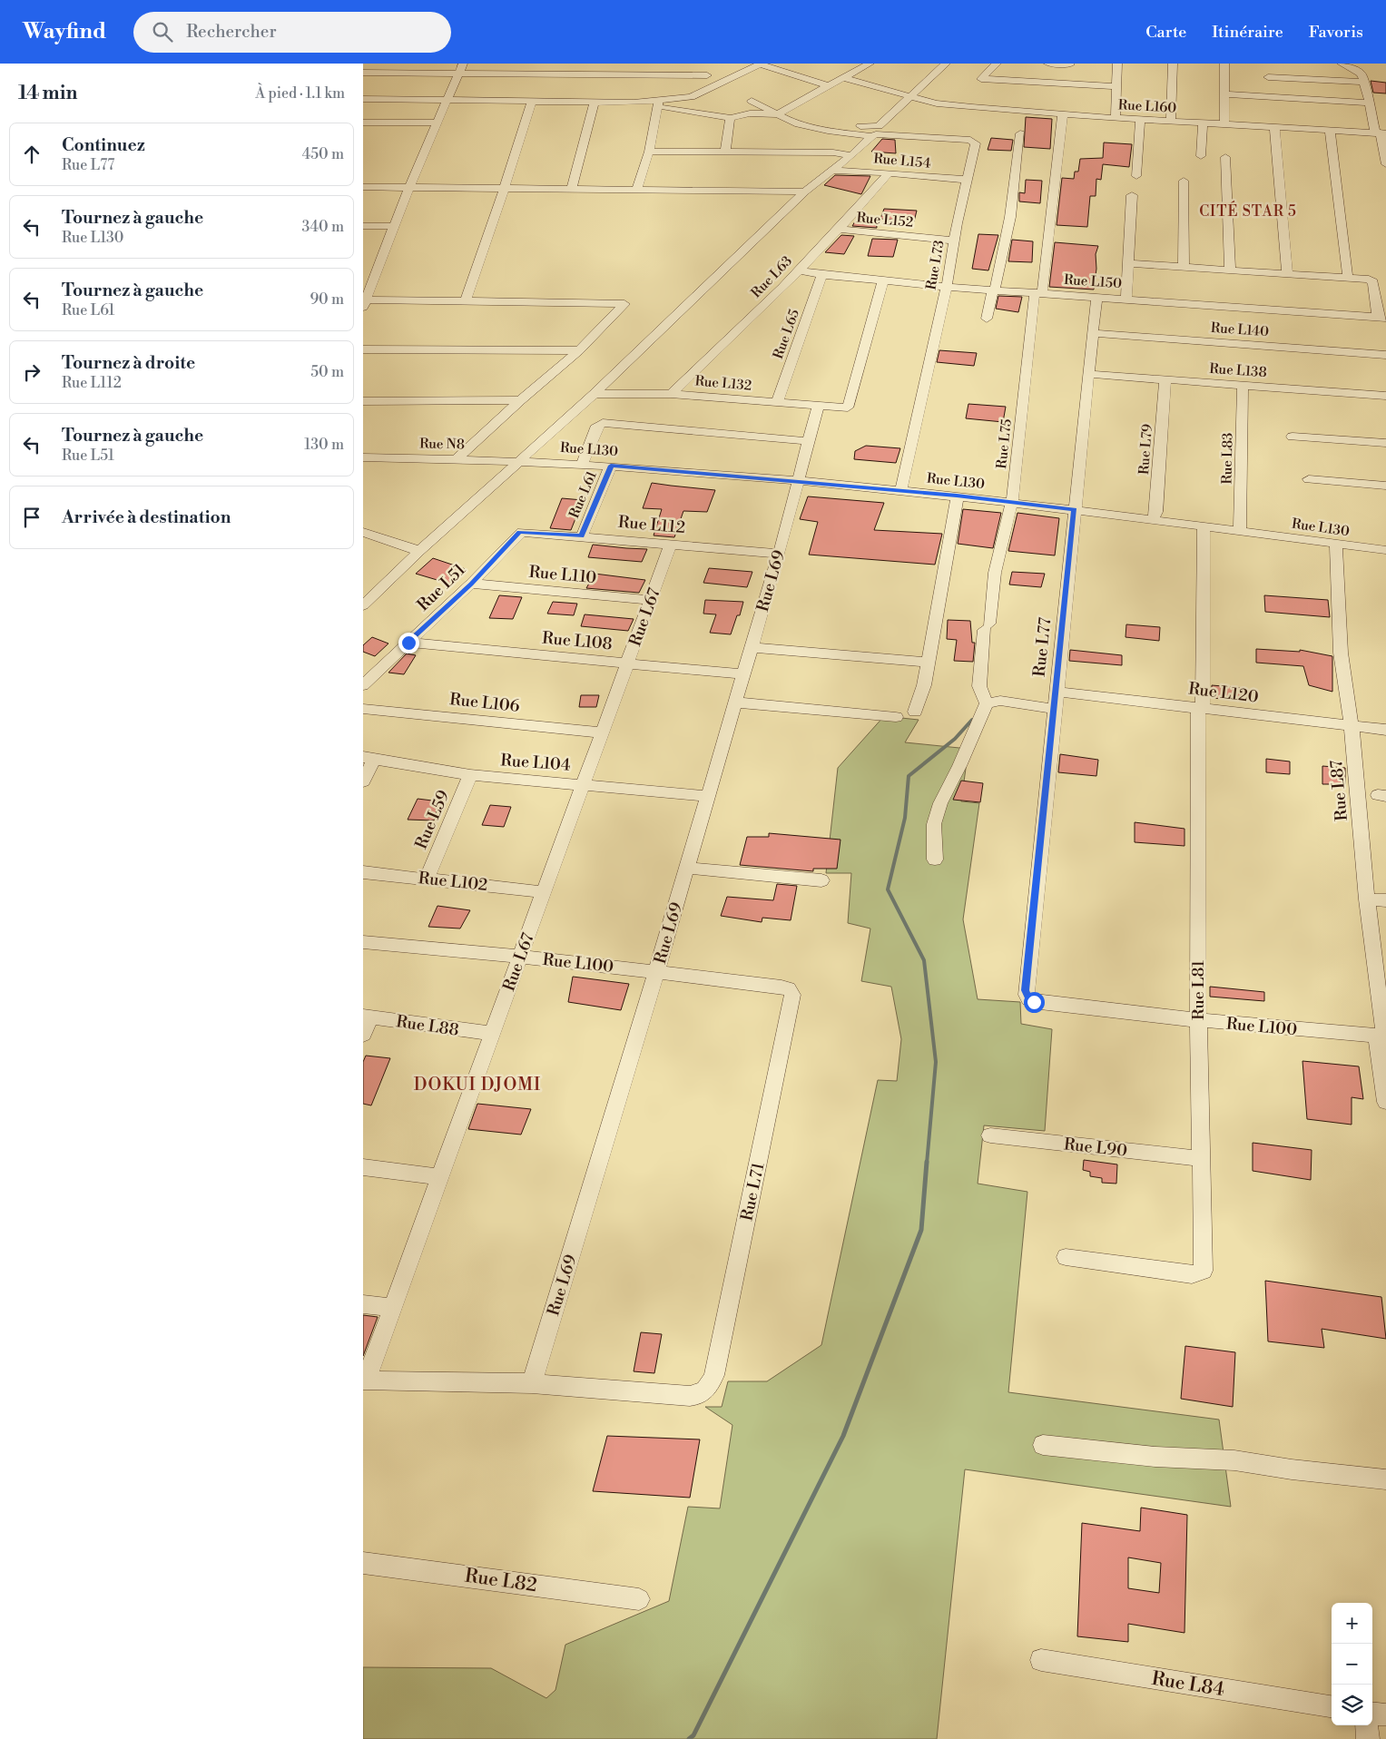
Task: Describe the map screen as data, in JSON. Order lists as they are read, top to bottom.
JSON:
{
  "streets": {
    "street": [
      "Rue L160",
      "Rue L154",
      "Rue L152",
      "Rue L73",
      "Rue L63",
      "Rue L150",
      "Rue L140",
      "Rue L65",
      "Rue L138",
      "Rue L132",
      "Rue N8",
      "Rue L75",
      "Rue L130",
      "Rue L79",
      "Rue L83",
      "Rue L61",
      "Rue L112",
      "Rue L110",
      "Rue L69",
      "Rue L51",
      "Rue L67",
      "Rue L108",
      "Rue L77",
      "Rue L120",
      "Rue L106",
      "Rue L104",
      "Rue L87",
      "Rue L59",
      "Rue L102",
      "Rue L100",
      "Rue L81",
      "Rue L88",
      "Rue L90",
      "Rue L71",
      "Rue L82",
      "Rue L84"
    ]
  },
  "crossings": [
    ["Rue L160", "Rue L75"],
    ["Rue L154", "Rue L73"],
    ["Rue L154", "Rue L63"],
    ["Rue L152", "Rue L73"],
    ["Rue L152", "Rue L63"],
    ["Rue L73", "Rue L150"],
    ["Rue L73", "Rue L130"],
    ["Rue L63", "Rue L150"],
    ["Rue L63", "Rue L132"],
    ["Rue L150", "Rue L65"],
    ["Rue L150", "Rue L132"],
    ["Rue L150", "Rue L75"],
    ["Rue L150", "Rue L77"],
    ["Rue L140", "Rue L77"],
    ["Rue L65", "Rue L132"],
    ["Rue L138", "Rue L79"],
    ["Rue L138", "Rue L83"],
    ["Rue L138", "Rue L77"],
    ["Rue L132", "Rue L69"],
    ["Rue N8", "Rue L130"],
    ["Rue L75", "Rue L130"],
    ["Rue L130", "Rue L79"],
    ["Rue L130", "Rue L83"],
    ["Rue L130", "Rue L61"],
    ["Rue L130", "Rue L69"],
    ["Rue L130", "Rue L77"],
    ["Rue L130", "Rue L87"],
    ["Rue L130", "Rue L81"],
    ["Rue L61", "Rue L112"],
    ["Rue L112", "Rue L69"],
    ["Rue L112", "Rue L51"],
    ["Rue L112", "Rue L67"],
    ["Rue L110", "Rue L51"],
    ["Rue L110", "Rue L67"],
    ["Rue L69", "Rue L108"],
    ["Rue L69", "Rue L104"],
    ["Rue L69", "Rue L100"],
    ["Rue L69", "Rue L71"],
    ["Rue L51", "Rue L108"],
    ["Rue L67", "Rue L108"],
    ["Rue L67", "Rue L106"],
    ["Rue L67", "Rue L104"],
    ["Rue L67", "Rue L102"],
    ["Rue L67", "Rue L100"],
    ["Rue L67", "Rue L88"],
    ["Rue L77", "Rue L120"],
    ["Rue L77", "Rue L100"],
    ["Rue L120", "Rue L87"],
    ["Rue L120", "Rue L81"],
    ["Rue L104", "Rue L59"],
    ["Rue L87", "Rue L100"],
    ["Rue L59", "Rue L102"],
    ["Rue L100", "Rue L81"],
    ["Rue L100", "Rue L71"],
    ["Rue L81", "Rue L90"]
  ],
  "districts": ["CITÉ STAR 5", "DOKUI DJOMI"],
  "page": {
    "header": "Wayfind",
    "search": "Rechercher",
    "nav": ["Carte", "Itinéraire", "Favoris"],
    "heading": ["14 min", "À pied · 1.1 km"],
    "list": [
      ["Continuez", "Rue L77", "450 m"],
      ["Tournez à gauche", "Rue L130", "340 m"],
      ["Tournez à gauche", "Rue L61", "90 m"],
      ["Tournez à droite", "Rue L112", "50 m"],
      ["Tournez à gauche", "Rue L51", "130 m"],
      "Arrivée à destination"
    ],
    "map_buttons": ["+", "−"]
  }
}
